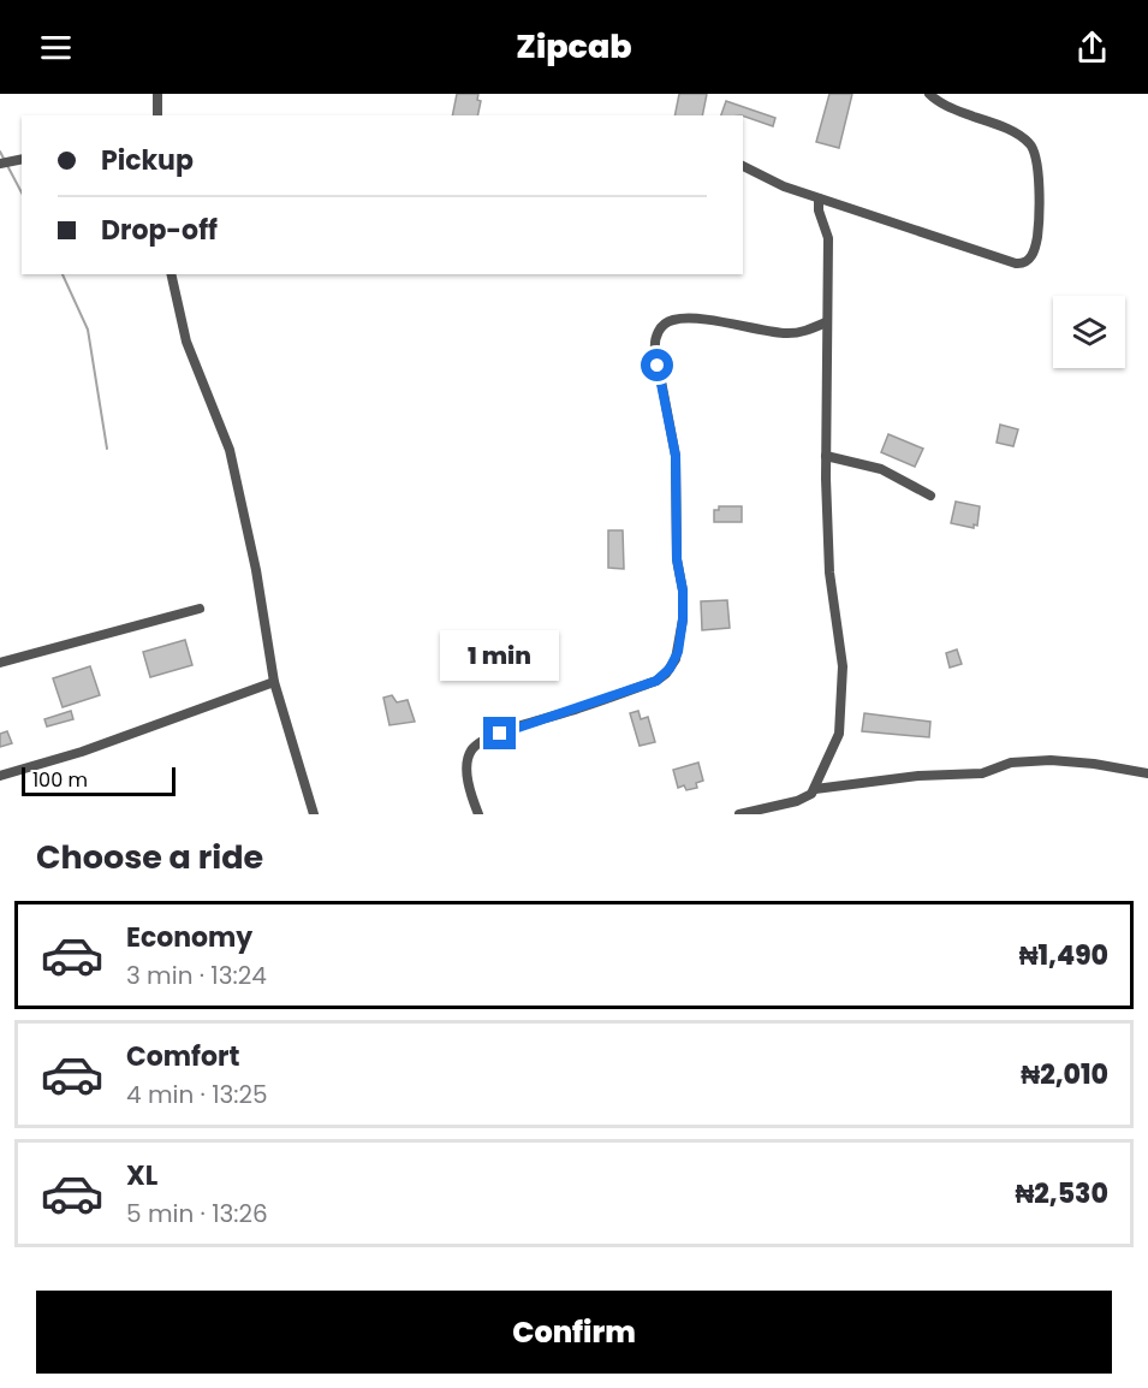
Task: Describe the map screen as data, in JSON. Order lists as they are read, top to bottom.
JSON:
{
  "scale_bar": "100 m",
  "page": {
    "header": "Zipcab",
    "banner": ["Pickup", "Drop-off"],
    "bubble": "1 min",
    "scale": "100 m",
    "heading": "Choose a ride",
    "list": [
      {
        "name": "Economy",
        "note": "3 min · 13:24",
        "value": "₦1,490"
      },
      {
        "name": "Comfort",
        "note": "4 min · 13:25",
        "value": "₦2,010"
      },
      {
        "name": "XL",
        "note": "5 min · 13:26",
        "value": "₦2,530"
      }
    ],
    "buttons": "Confirm"
  }
}
